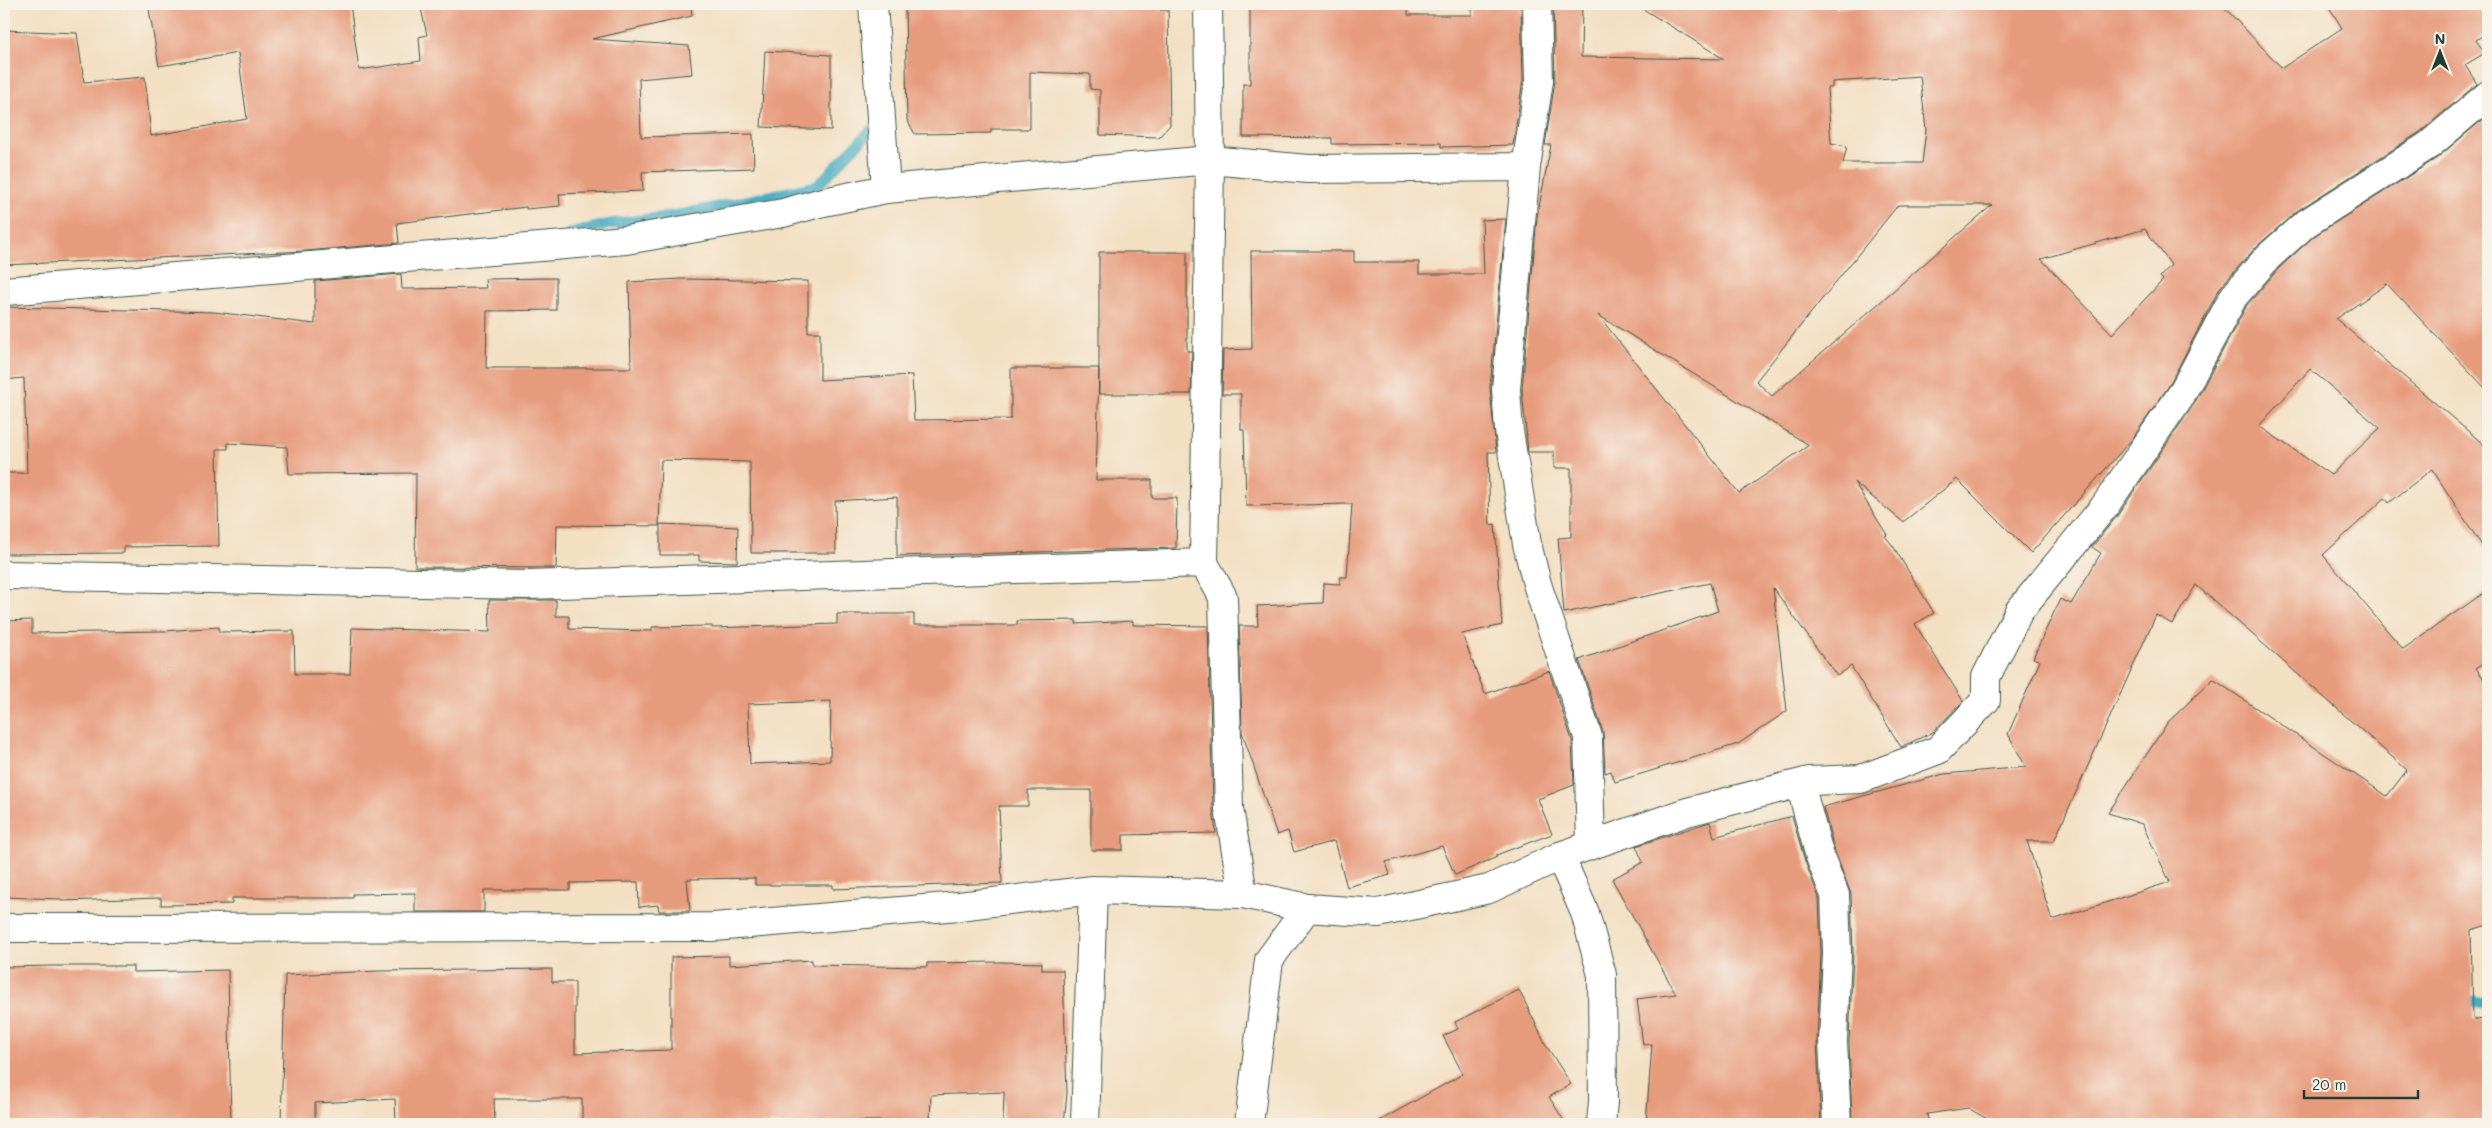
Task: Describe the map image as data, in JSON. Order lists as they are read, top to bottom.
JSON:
{
  "scale_bar": "20 m",
  "north": "top"
}
